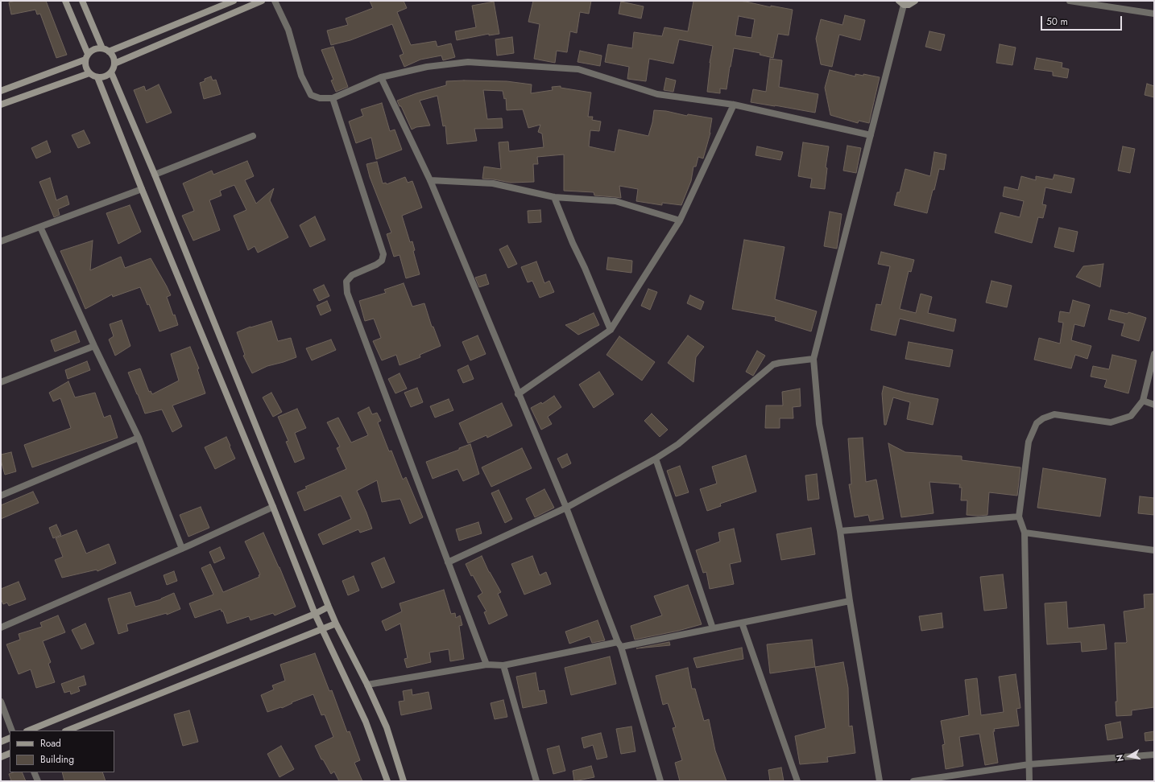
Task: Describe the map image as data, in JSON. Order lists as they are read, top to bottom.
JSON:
{
  "legend": ["Road", "Building"],
  "scale_bar": "50 m",
  "north": "left"
}
